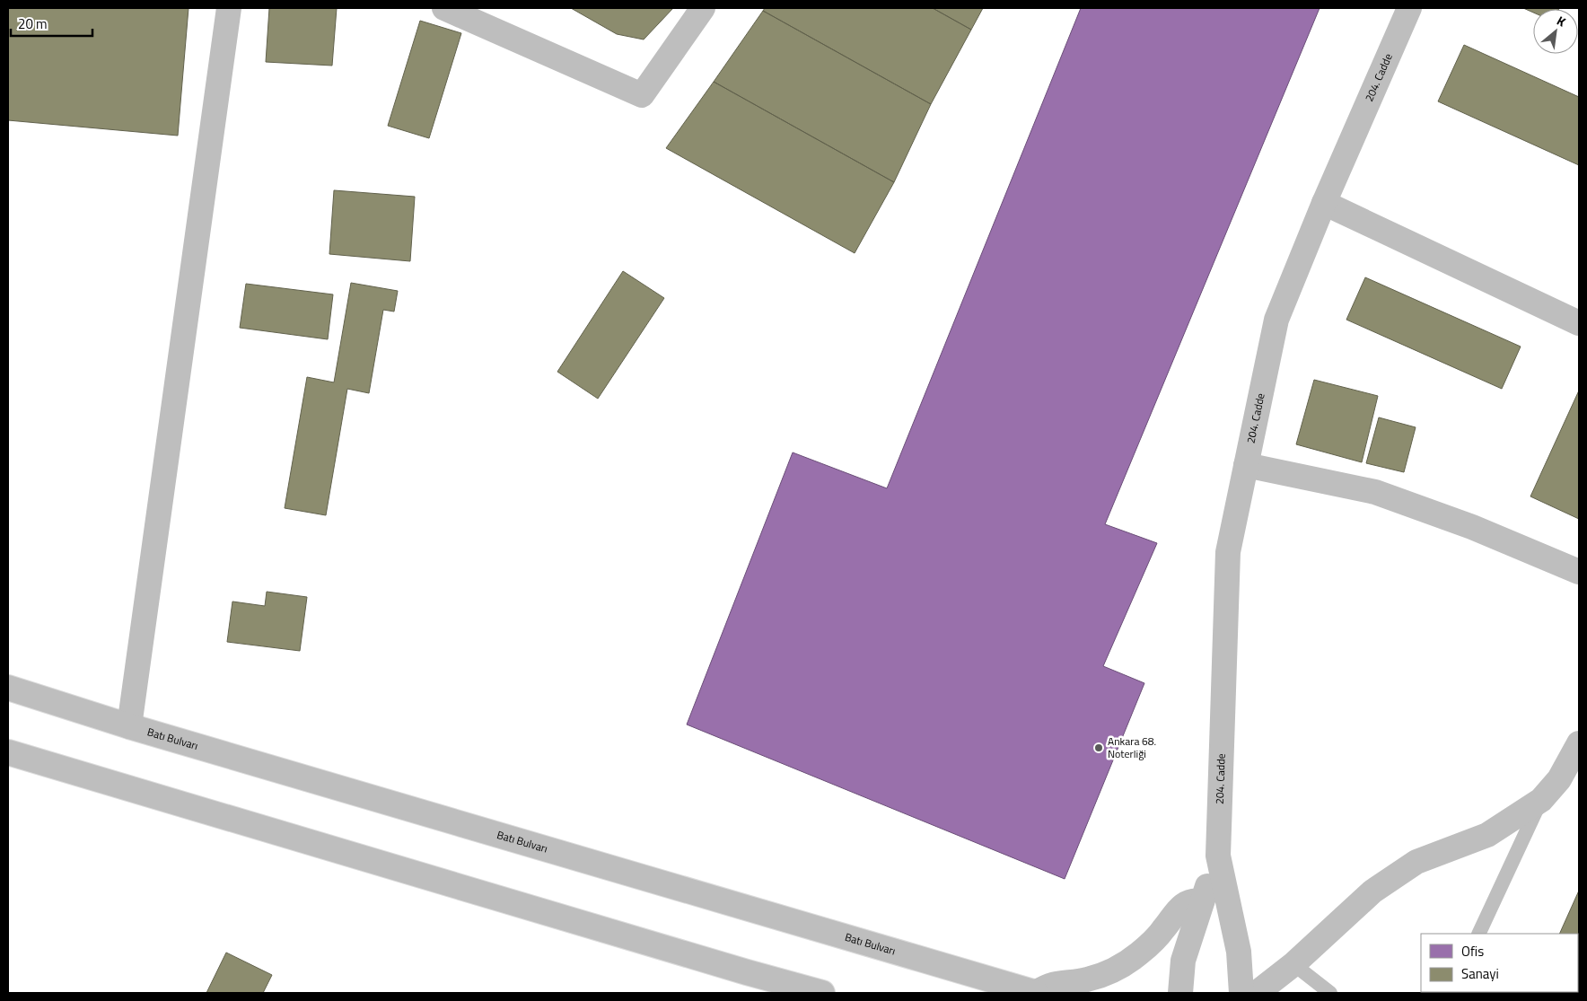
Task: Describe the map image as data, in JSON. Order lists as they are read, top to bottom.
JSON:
{
  "streets": {
    "street": ["204. Cadde", "Batı Bulvarı"]
  },
  "places": ["Ankara 68. Noterliği"],
  "legend": ["Ofis", "Sanayi"],
  "scale_bar": "20 m",
  "north": "top right"
}
